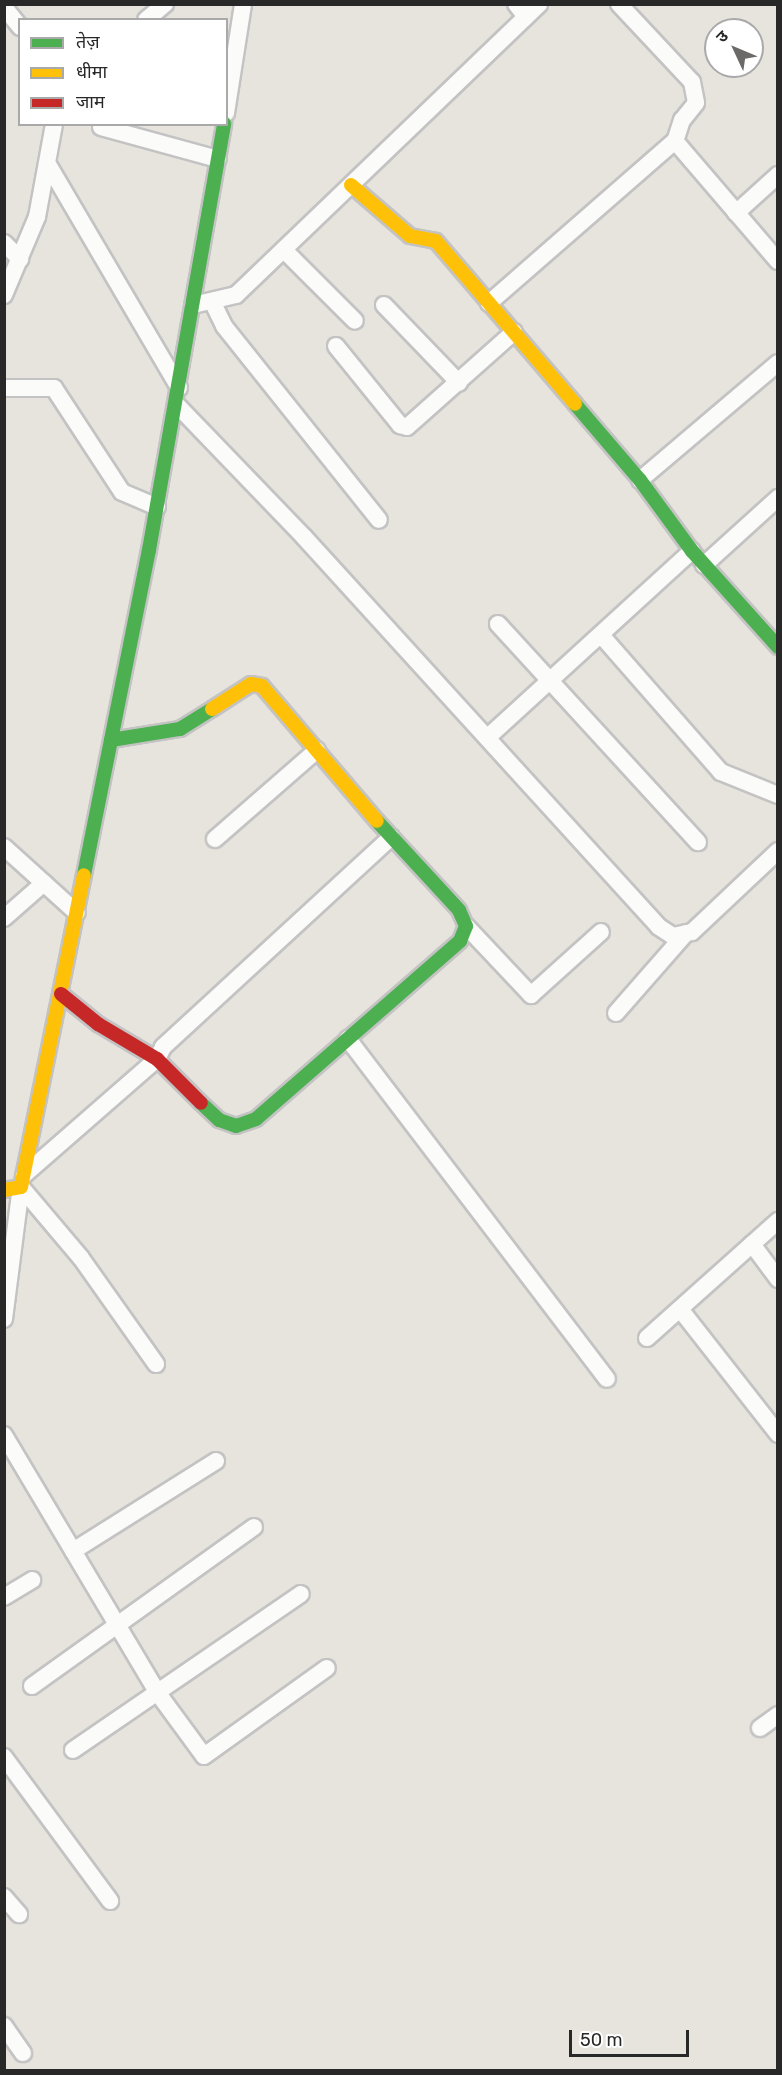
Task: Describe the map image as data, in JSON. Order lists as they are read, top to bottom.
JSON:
{
  "legend": ["तेज़", "धीमा", "जाम"],
  "scale_bar": "50 m",
  "north": "top left"
}
